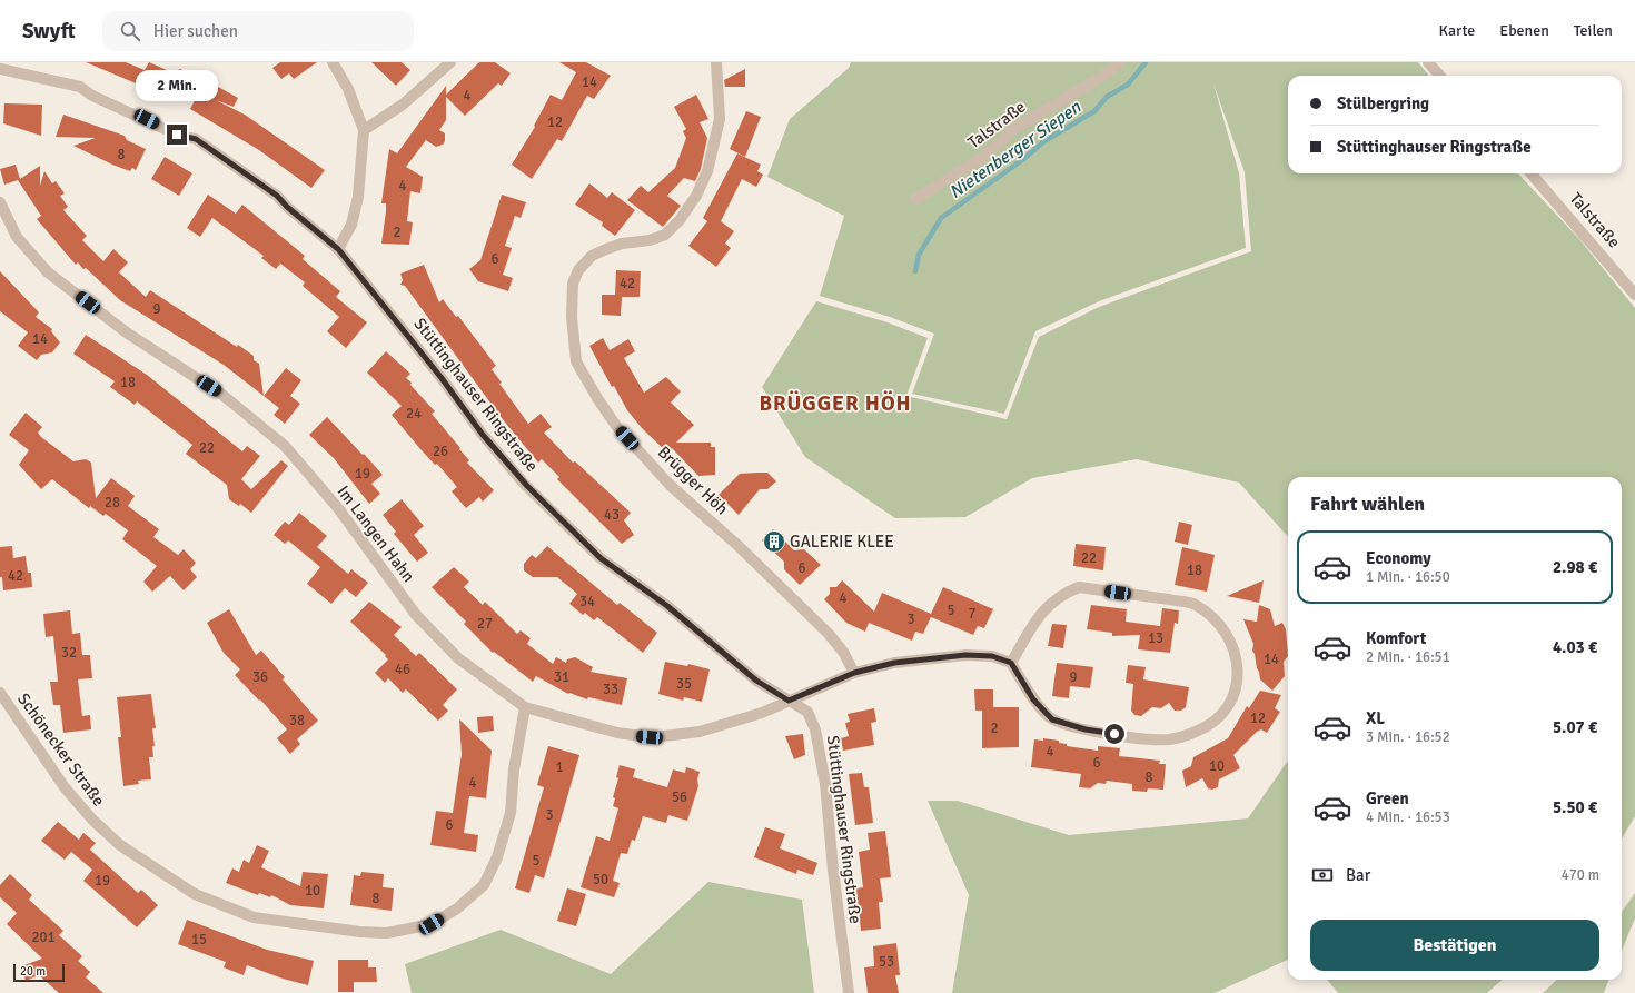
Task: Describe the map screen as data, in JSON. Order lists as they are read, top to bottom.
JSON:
{
  "streets": {
    "street": [
      "Talstraße",
      "Stüttinghauser Ringstraße",
      "Brügger Höh",
      "Im Langen Hahn",
      "Schönecker Straße"
    ]
  },
  "crossings": [
    ["Stüttinghauser Ringstraße", "Im Langen Hahn"],
    ["Brügger Höh", "Im Langen Hahn"],
    ["Im Langen Hahn", "Schönecker Straße"]
  ],
  "districts": ["BRÜGGER HÖH"],
  "water": ["Nietenberger Siepen"],
  "places": {
    "building": ["GALERIE KLEE"]
  },
  "house_numbers": [
    "14",
    "4",
    "12",
    "8",
    "4",
    "2",
    "6",
    "42",
    "9",
    "14",
    "18",
    "24",
    "22",
    "26",
    "19",
    "28",
    "43",
    "22",
    "6",
    "18",
    "42",
    "4",
    "34",
    "5",
    "7",
    "3",
    "27",
    "13",
    "32",
    "14",
    "46",
    "36",
    "31",
    "9",
    "35",
    "33",
    "12",
    "38",
    "2",
    "4",
    "6",
    "10",
    "1",
    "8",
    "4",
    "56",
    "3",
    "6",
    "5",
    "50",
    "19",
    "10",
    "8",
    "201",
    "15",
    "53"
  ],
  "scale_bar": "20 m",
  "page": {
    "header": "Swyft",
    "search": "Hier suchen",
    "nav": ["Karte", "Ebenen", "Teilen"],
    "bubble": "2 Min.",
    "banner": ["Stülbergring", "Stüttinghauser Ringstraße"],
    "heading": "Fahrt wählen",
    "list": [
      {
        "name": "Economy",
        "note": "1 Min. · 16:50",
        "value": "2.98 €"
      },
      {
        "name": "Komfort",
        "note": "2 Min. · 16:51",
        "value": "4.03 €"
      },
      {
        "name": "XL",
        "note": "3 Min. · 16:52",
        "value": "5.07 €"
      },
      {
        "name": "Green",
        "note": "4 Min. · 16:53",
        "value": "5.50 €"
      }
    ],
    "pay": ["Bar", "470 m"],
    "buttons": "Bestätigen",
    "scale": "20 m"
  }
}
